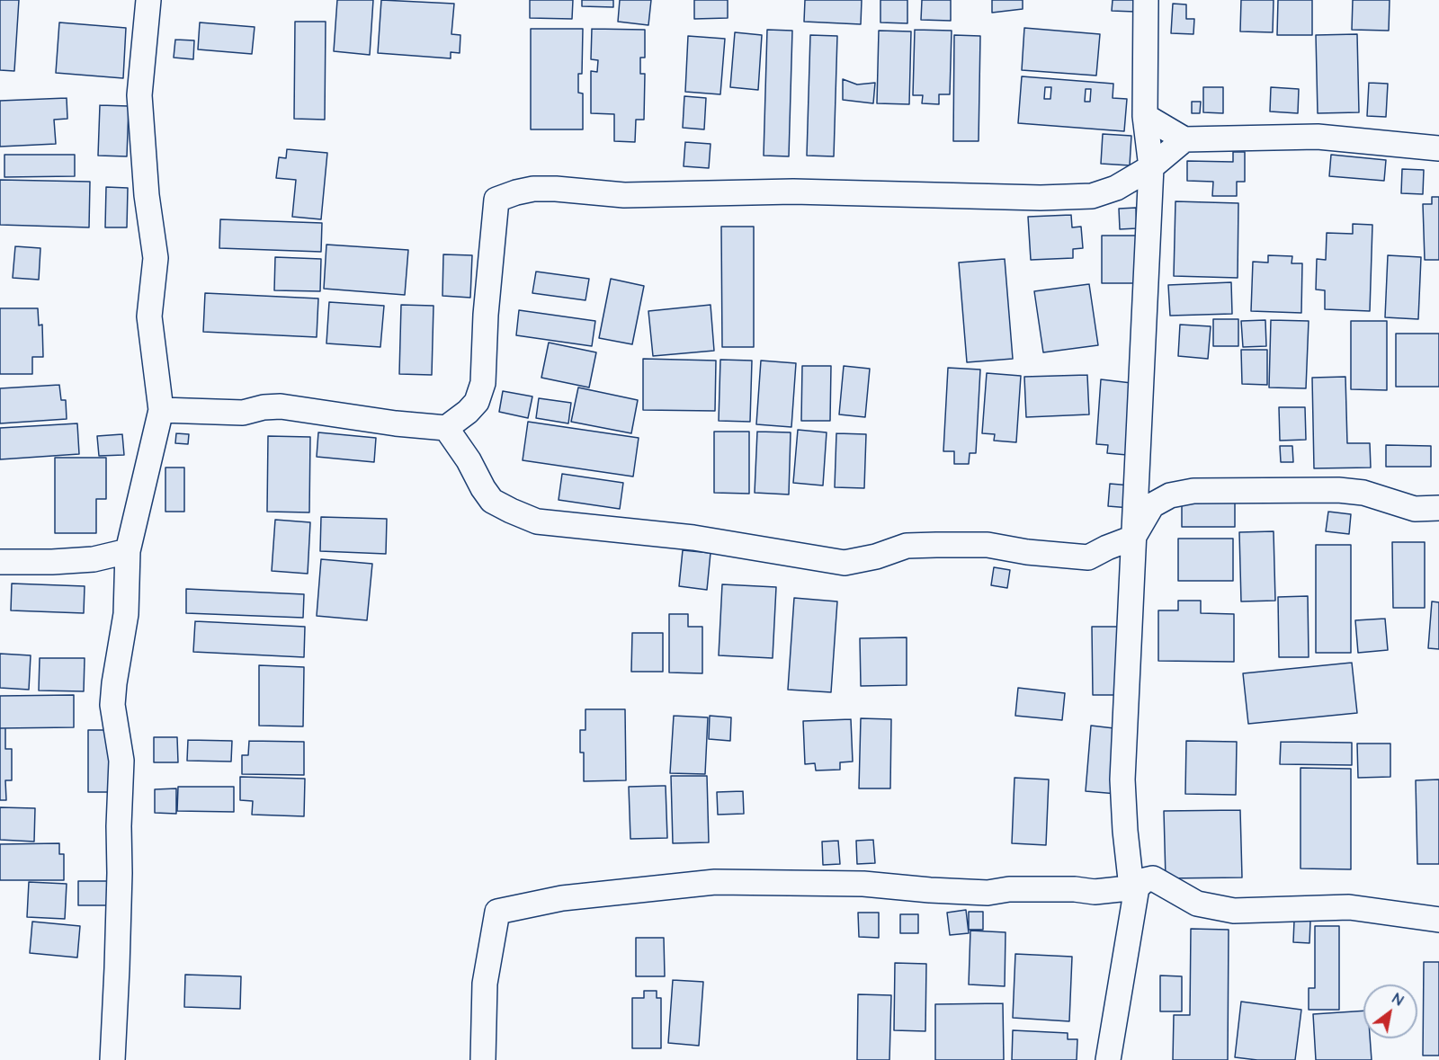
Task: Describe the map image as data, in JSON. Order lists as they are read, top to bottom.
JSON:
{
  "north": "top right"
}
